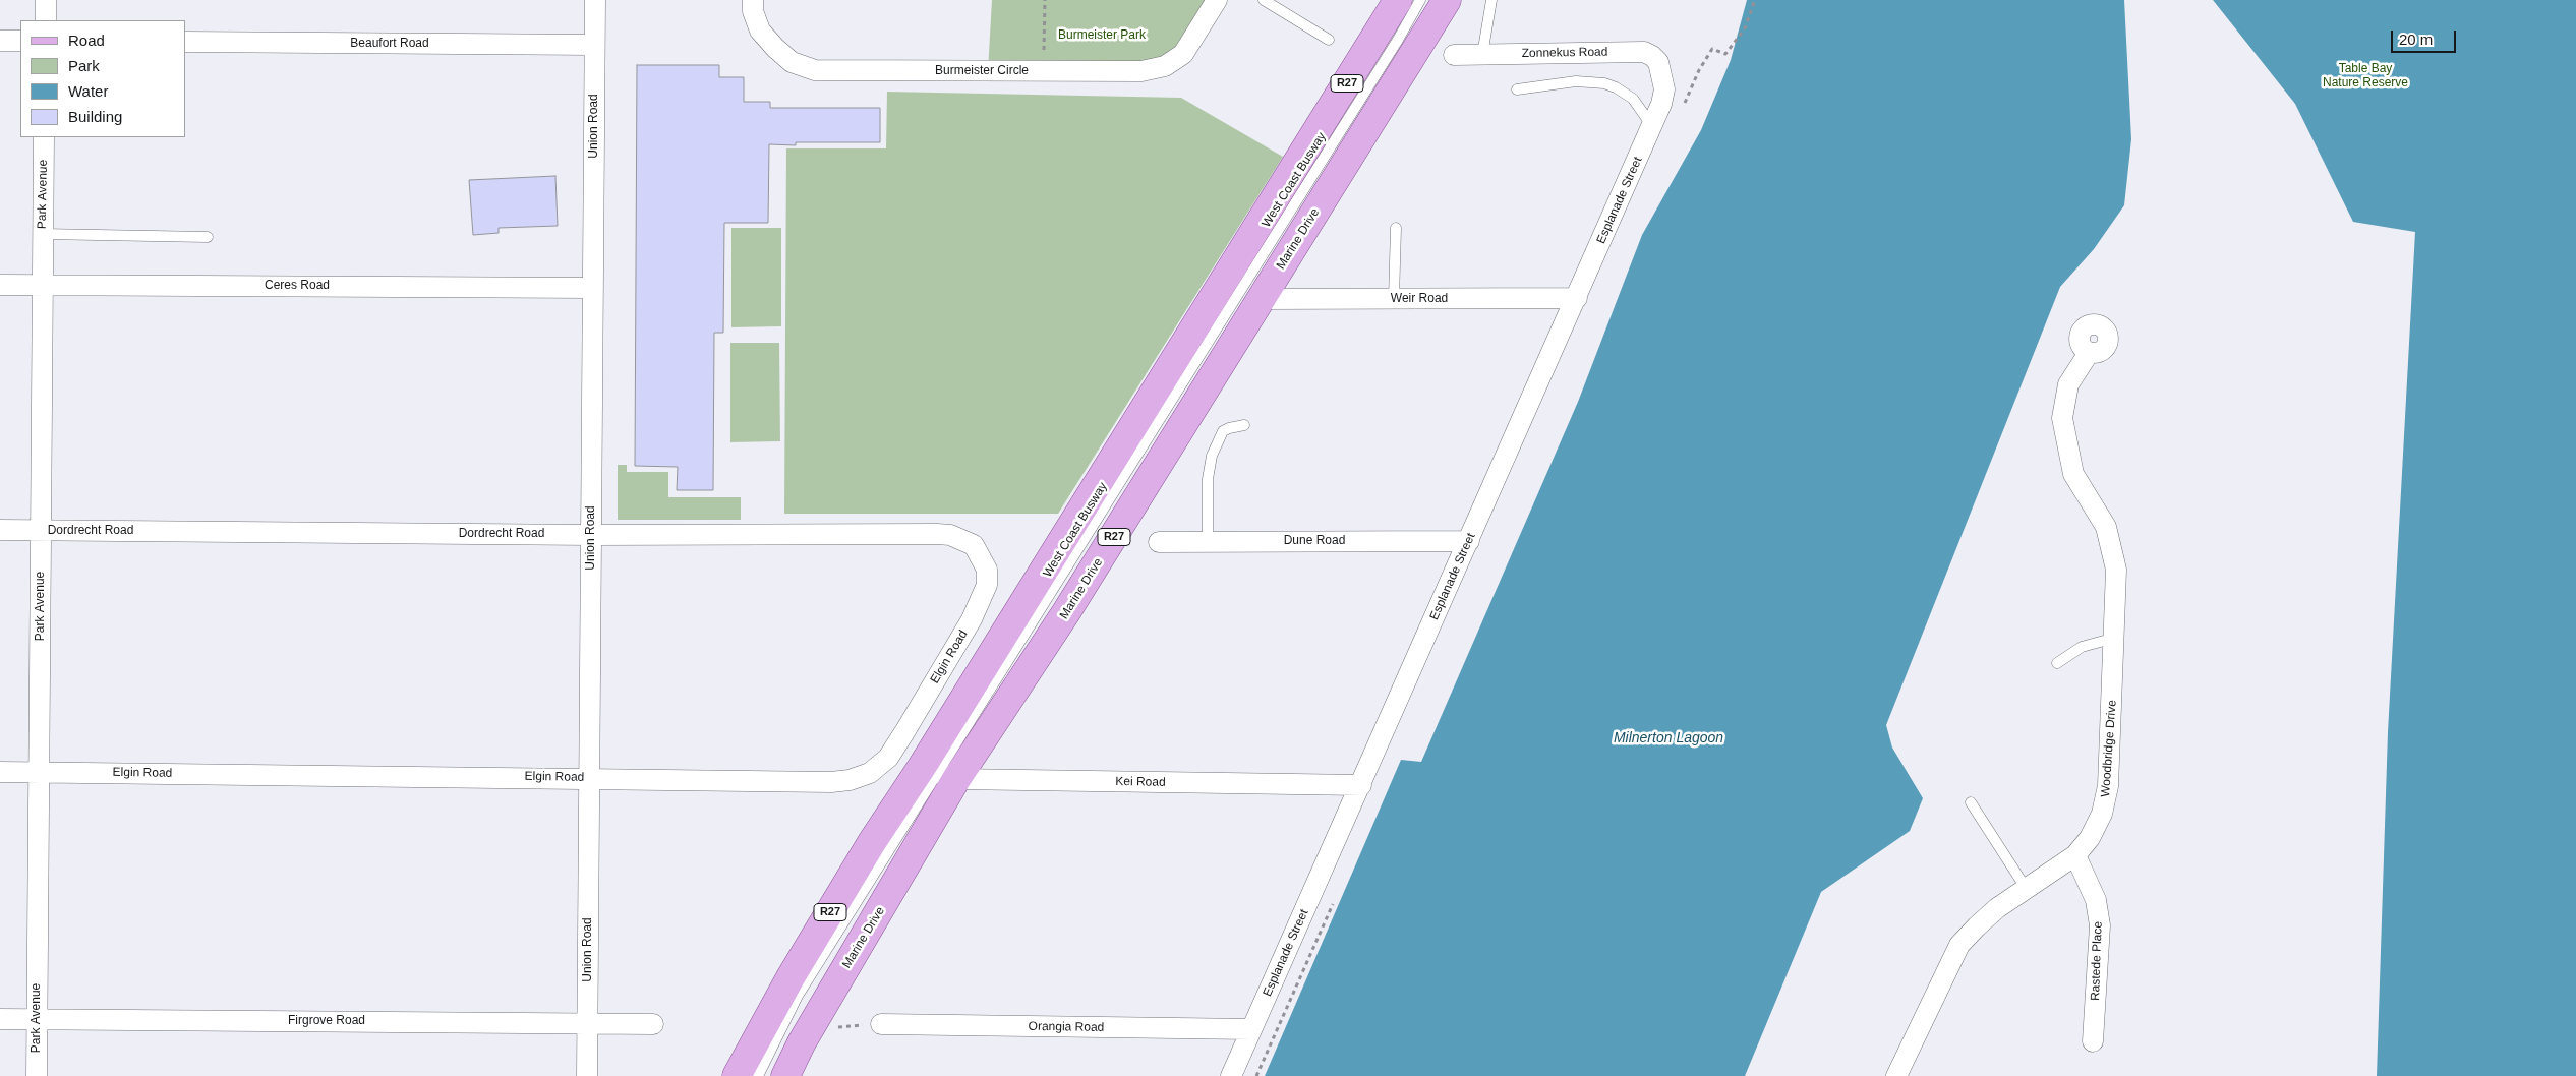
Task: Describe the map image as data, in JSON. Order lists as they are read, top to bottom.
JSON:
{
  "streets": {
    "main road": ["R27", "Marine Drive"],
    "street": [
      "Beaufort Road",
      "Zonnekus Road",
      "Burmeister Circle",
      "Union Road",
      "Park Avenue",
      "Esplanade Street",
      "Ceres Road",
      "Weir Road",
      "Dordrecht Road",
      "Dune Road",
      "Elgin Road",
      "Woodbridge Drive",
      "Kei Road",
      "Rastede Place",
      "Firgrove Road",
      "Orangia Road"
    ],
    "lane": ["West Coast Busway"]
  },
  "crossings": [
    ["Beaufort Road", "Union Road"],
    ["Zonnekus Road", "Esplanade Street"],
    ["Union Road", "Ceres Road"],
    ["Union Road", "Dordrecht Road"],
    ["Union Road", "Elgin Road"],
    ["Union Road", "Firgrove Road"],
    ["West Coast Busway", "Marine Drive"],
    ["West Coast Busway", "Kei Road"],
    ["Park Avenue", "Ceres Road"],
    ["Park Avenue", "Dordrecht Road"],
    ["Park Avenue", "Elgin Road"],
    ["Park Avenue", "Firgrove Road"],
    ["Esplanade Street", "Weir Road"],
    ["Esplanade Street", "Dune Road"],
    ["Esplanade Street", "Kei Road"],
    ["Esplanade Street", "Orangia Road"],
    ["Marine Drive", "Weir Road"],
    ["Marine Drive", "Kei Road"],
    ["Dordrecht Road", "Elgin Road"],
    ["Woodbridge Drive", "Rastede Place"]
  ],
  "water": ["Milnerton Lagoon"],
  "parks": ["Burmeister Park", "Table Bay Nature Reserve"],
  "legend": [
    "Road",
    "Park",
    "Water",
    "Building"
  ],
  "scale_bar": "20 m"
}
